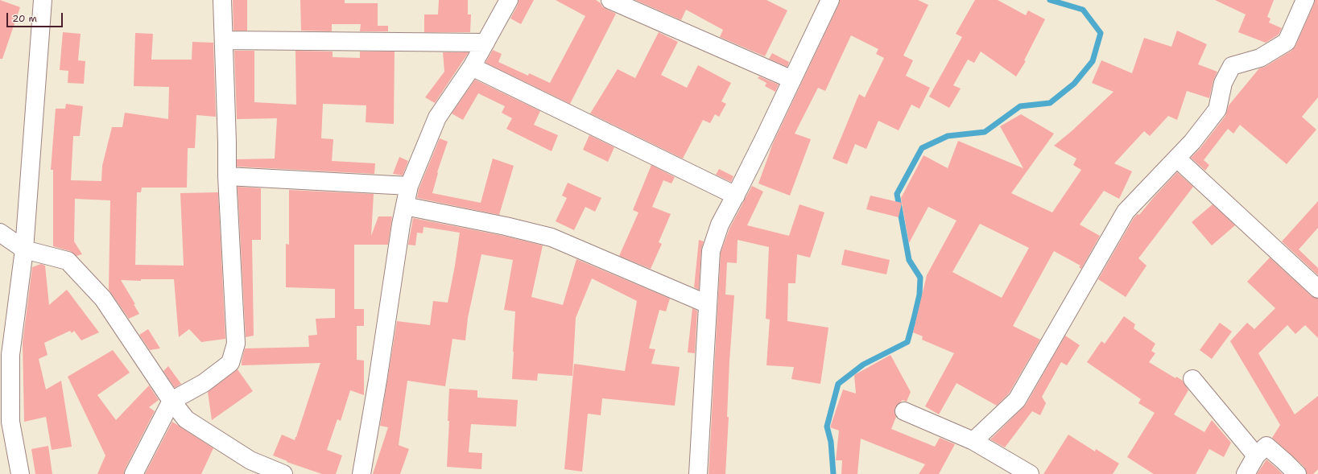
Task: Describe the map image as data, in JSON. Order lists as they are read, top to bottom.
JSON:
{
  "scale_bar": "20 m"
}
